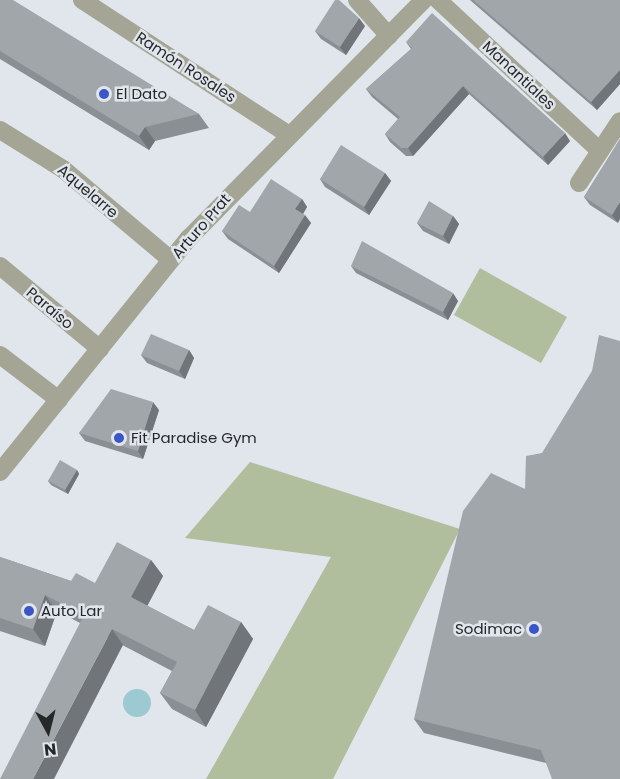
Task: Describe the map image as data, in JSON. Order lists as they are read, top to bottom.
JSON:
{
  "streets": {
    "street": [
      "Ramón Rosales",
      "Manantiales",
      "Aquelarre",
      "Arturo Prat",
      "Paraíso"
    ]
  },
  "crossings": [
    ["Ramón Rosales", "Arturo Prat"],
    ["Aquelarre", "Arturo Prat"],
    ["Arturo Prat", "Paraíso"]
  ],
  "places": [
    "El Dato",
    "Fit Paradise Gym",
    "Auto Lar",
    "Sodimac"
  ],
  "north": "bottom"
}
